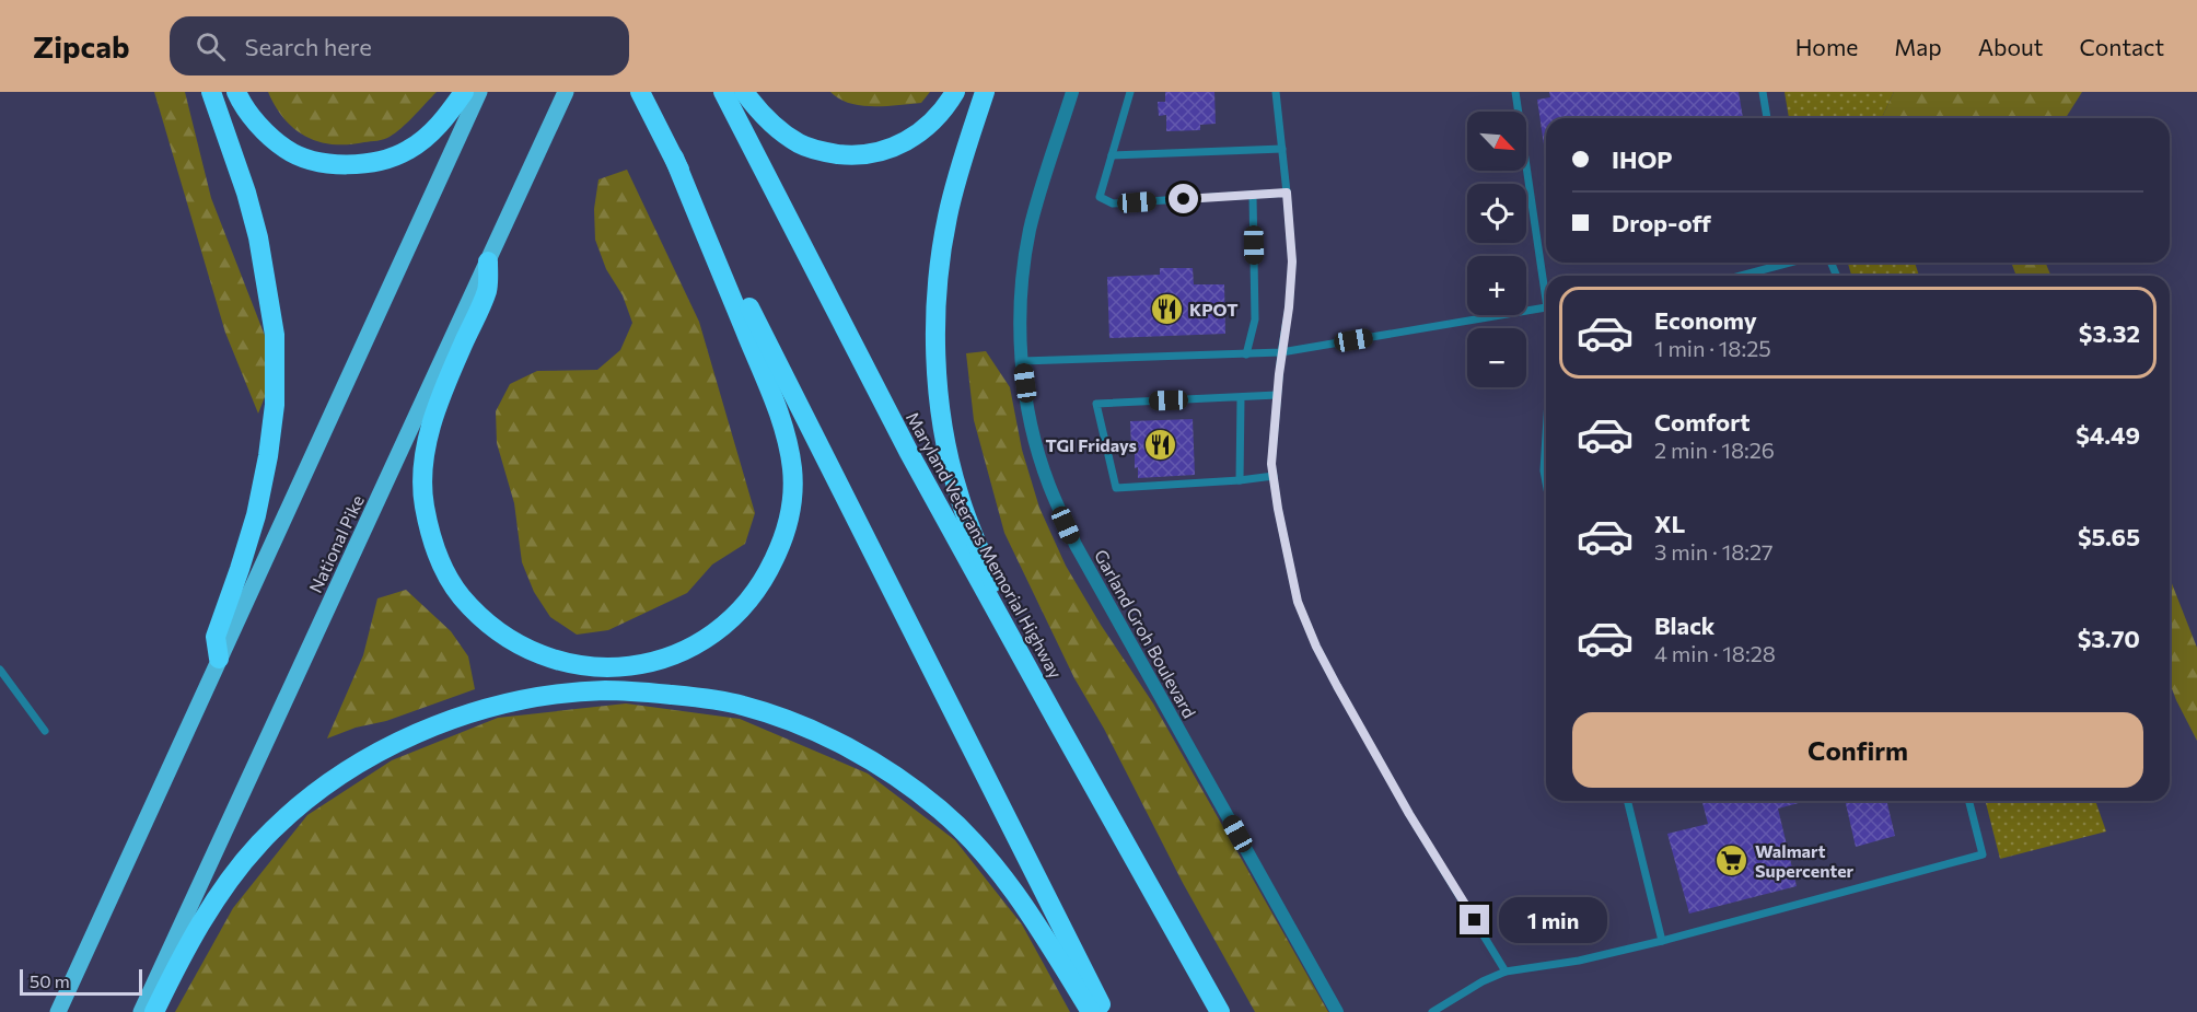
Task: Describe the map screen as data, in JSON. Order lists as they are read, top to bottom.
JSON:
{
  "streets": {
    "highway": ["Maryland Veterans Memorial Highway"],
    "main road": ["National Pike"],
    "street": ["Garland Groh Boulevard"]
  },
  "places": {
    "restaurant": ["KPOT", "TGI Fridays"],
    "supermarket": ["Walmart Supercenter"]
  },
  "scale_bar": "50 m",
  "north": "bottom right",
  "page": {
    "header": "Zipcab",
    "search": "Search here",
    "nav": [
      "Home",
      "Map",
      "About",
      "Contact"
    ],
    "map_buttons": ["+", "−"],
    "banner": ["IHOP", "Drop-off"],
    "list": [
      {
        "name": "Economy",
        "note": "1 min · 18:25",
        "value": "$3.32"
      },
      {
        "name": "Comfort",
        "note": "2 min · 18:26",
        "value": "$4.49"
      },
      {
        "name": "XL",
        "note": "3 min · 18:27",
        "value": "$5.65"
      },
      {
        "name": "Black",
        "note": "4 min · 18:28",
        "value": "$3.70"
      }
    ],
    "buttons": "Confirm",
    "bubble": "1 min",
    "scale": "50 m"
  }
}
